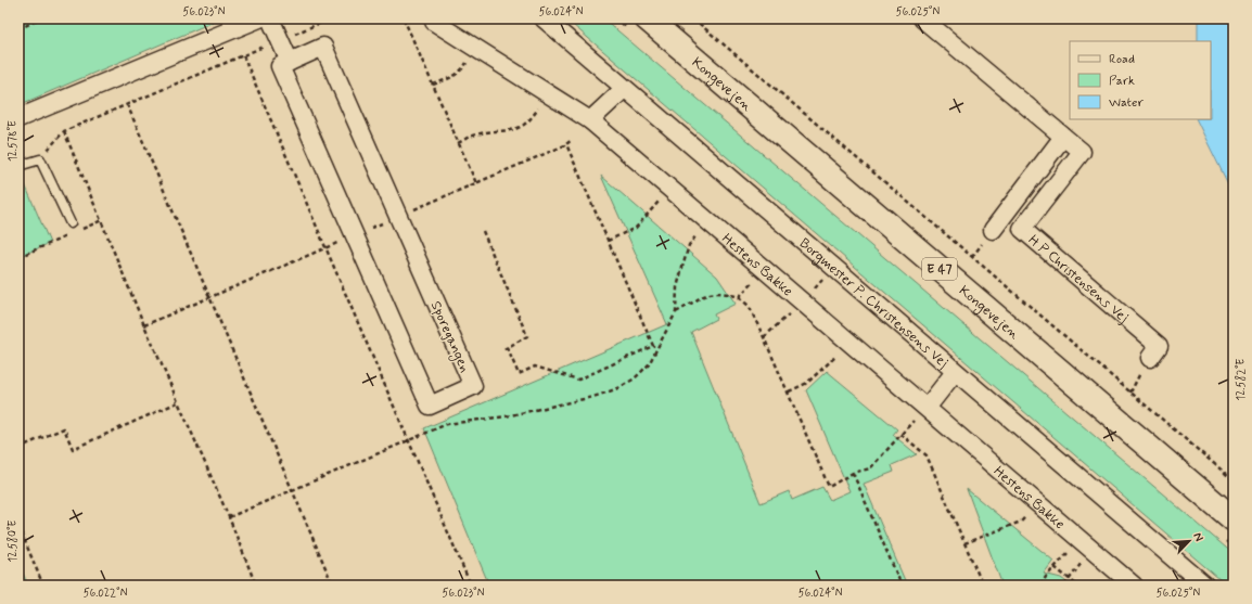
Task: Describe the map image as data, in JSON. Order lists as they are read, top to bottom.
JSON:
{
  "streets": {
    "main road": ["Kongevejen", "E 47"],
    "street": [
      "Hestens Bakke",
      "H P Christensens Vej",
      "Borgmester P. Christensens Vej",
      "Sporegangen"
    ]
  },
  "legend": ["Road", "Park", "Water"],
  "north": "top right",
  "coordinates": [
    "56.023°N",
    "56.024°N",
    "56.025°N",
    "12.578°E",
    "12.582°E",
    "12.580°E",
    "56.022°N"
  ]
}
